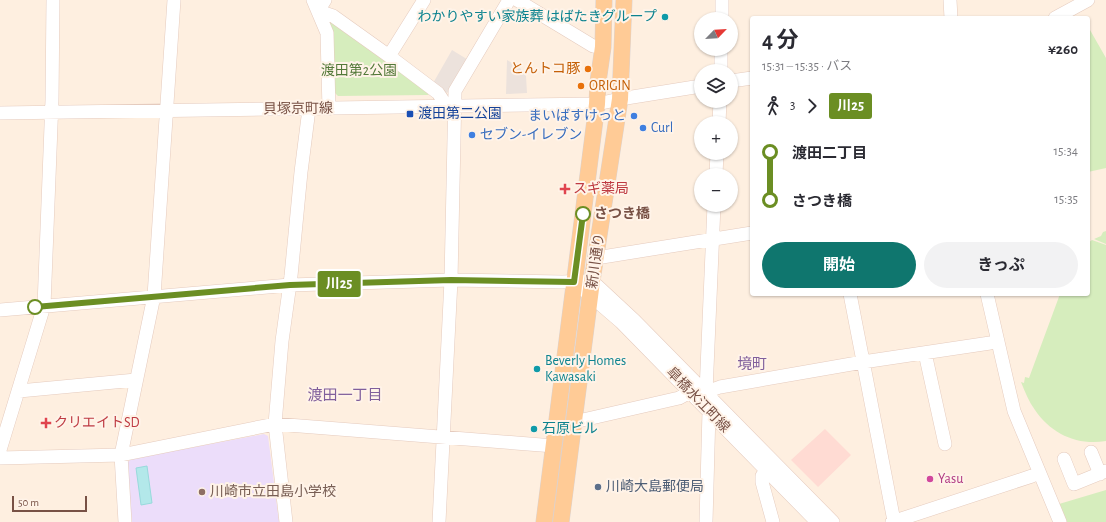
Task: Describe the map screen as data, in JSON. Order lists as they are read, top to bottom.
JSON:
{
  "streets": {
    "main road": ["新川通り"],
    "street": ["貝塚京町線", "皐橋水江町線"]
  },
  "crossings": [
    ["貝塚京町線", "新川通り"],
    ["新川通り", "皐橋水江町線"]
  ],
  "districts": ["境町", "渡田一丁目"],
  "parks": ["渡田第2公園"],
  "places": {
    "other": [
      "わかりやすい家族葬 はばたきグループ",
      "とんトコ豚",
      "ORIGIN",
      "まいばすけっと",
      "Curl",
      "セブン-イレブン",
      "さつき橋",
      "Beverly Homes Kawasaki",
      "石原ビル",
      "Yasu",
      "川崎大島郵便局",
      "川崎市立田島小学校"
    ],
    "transit": ["渡田第二公園"],
    "health": ["スギ薬局", "クリエイトSD"]
  },
  "lines": ["bus line 川25"],
  "scale_bar": "50 m",
  "north": "top right",
  "page": {
    "on_map": "川25",
    "map_buttons": ["+", "−"],
    "heading": ["4 分", "15:31 – 15:35 · バス", "¥260"],
    "legs": ["3", "川25"],
    "list": [
      {
        "name": "渡田二丁目",
        "value": "15:34"
      },
      {
        "name": "さつき橋",
        "value": "15:35"
      }
    ],
    "buttons": ["開始", "きっぷ"],
    "scale": "50 m"
  }
}
